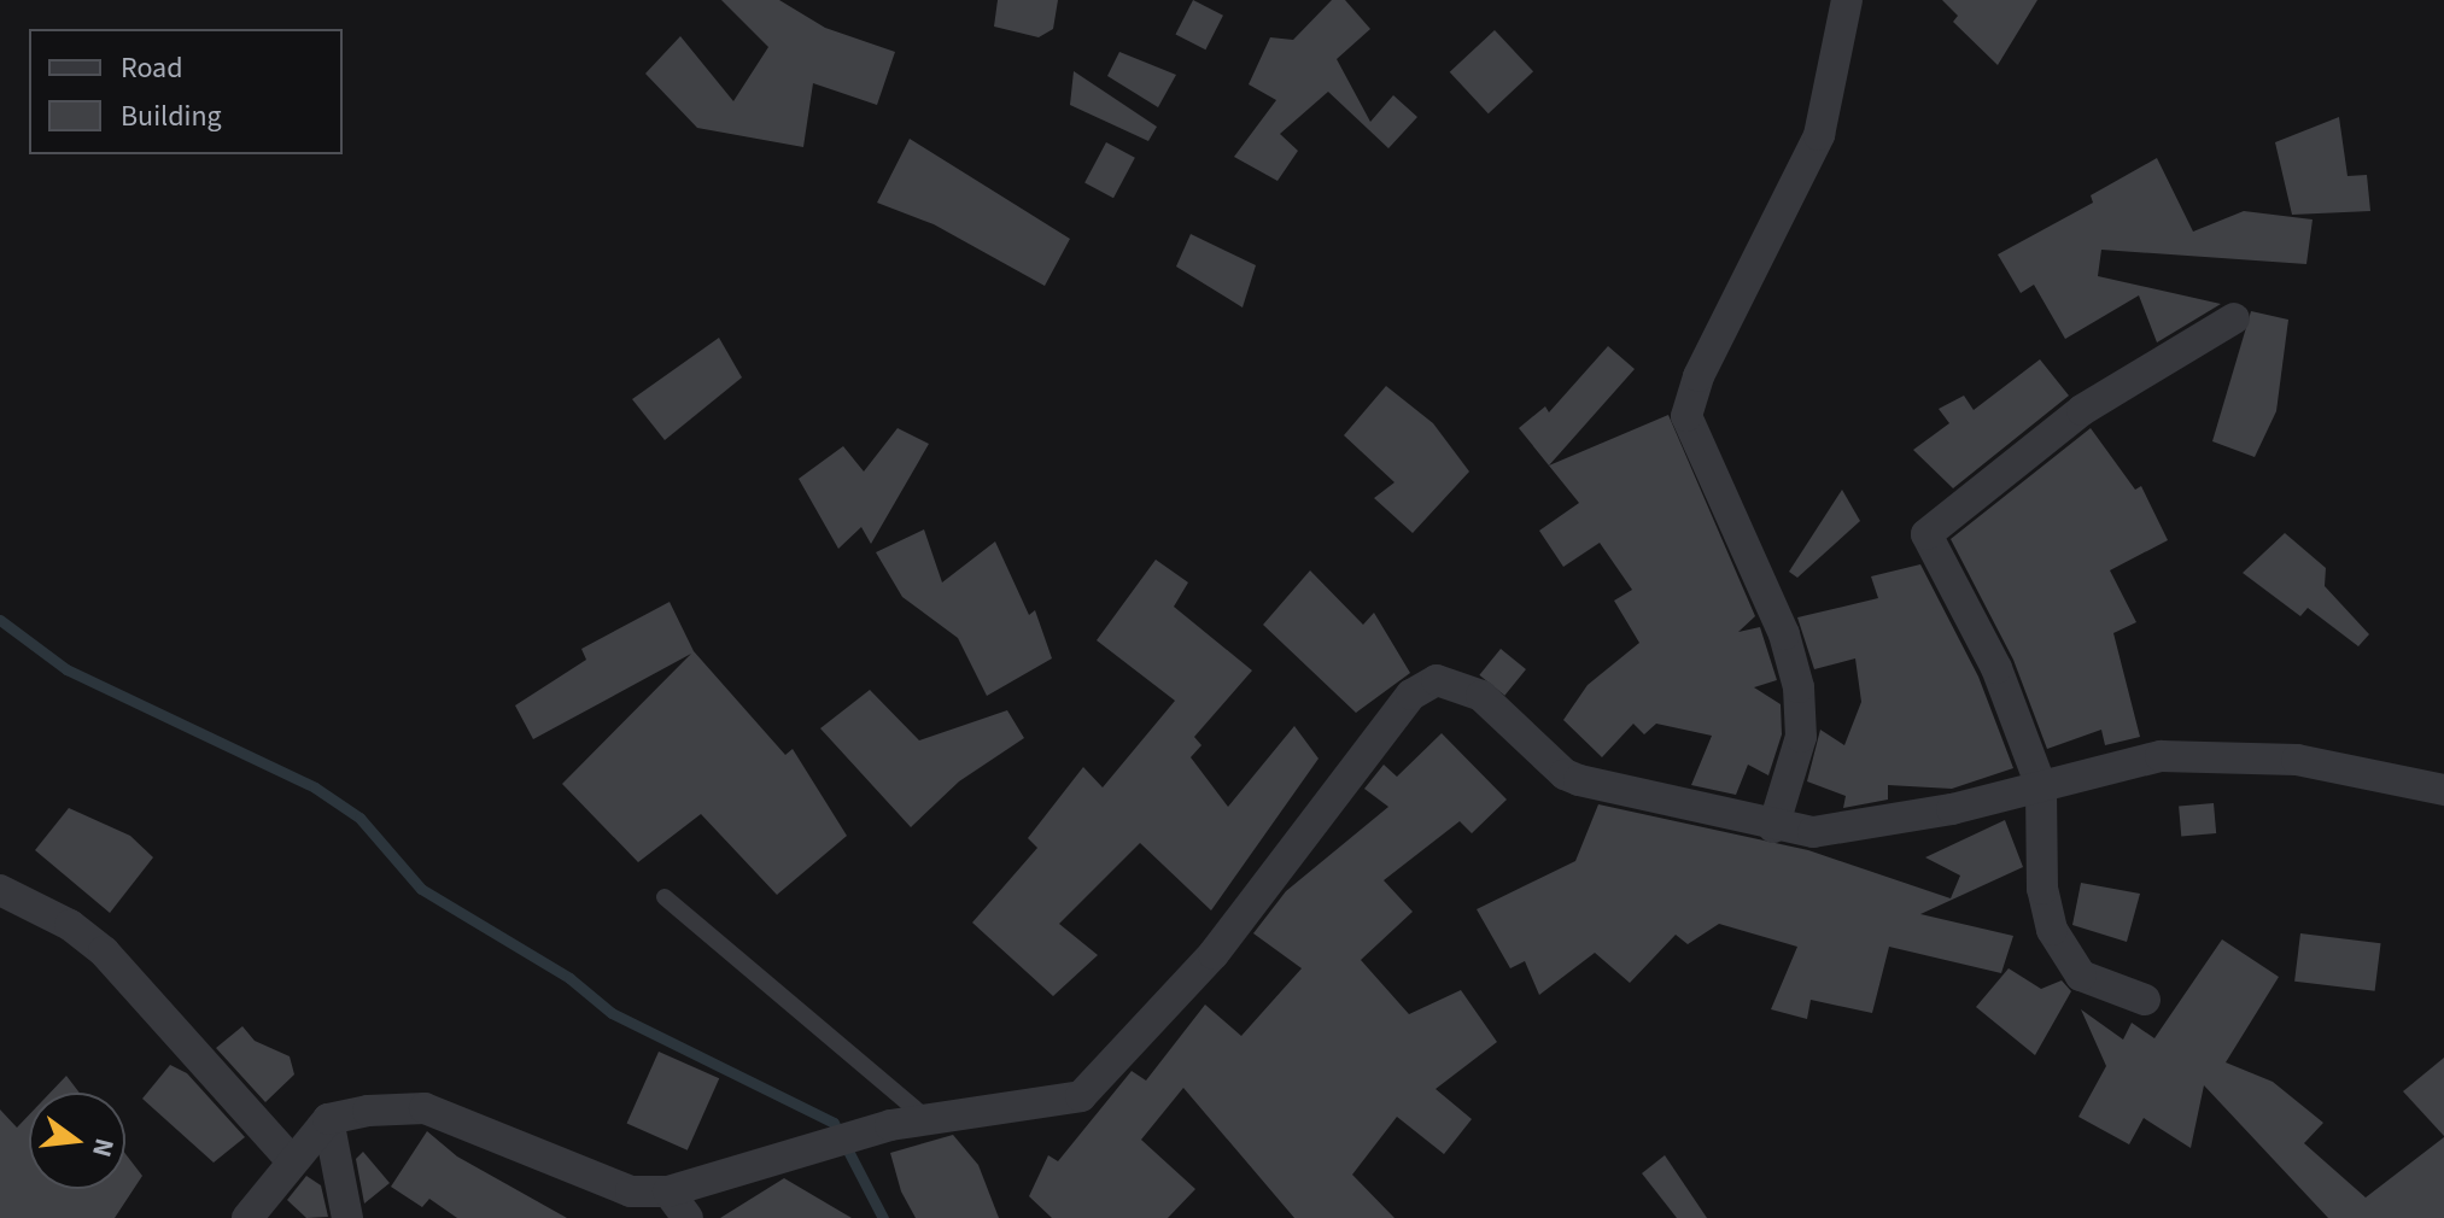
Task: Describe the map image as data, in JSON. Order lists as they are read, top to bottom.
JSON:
{
  "legend": ["Road", "Building"],
  "north": "right"
}
